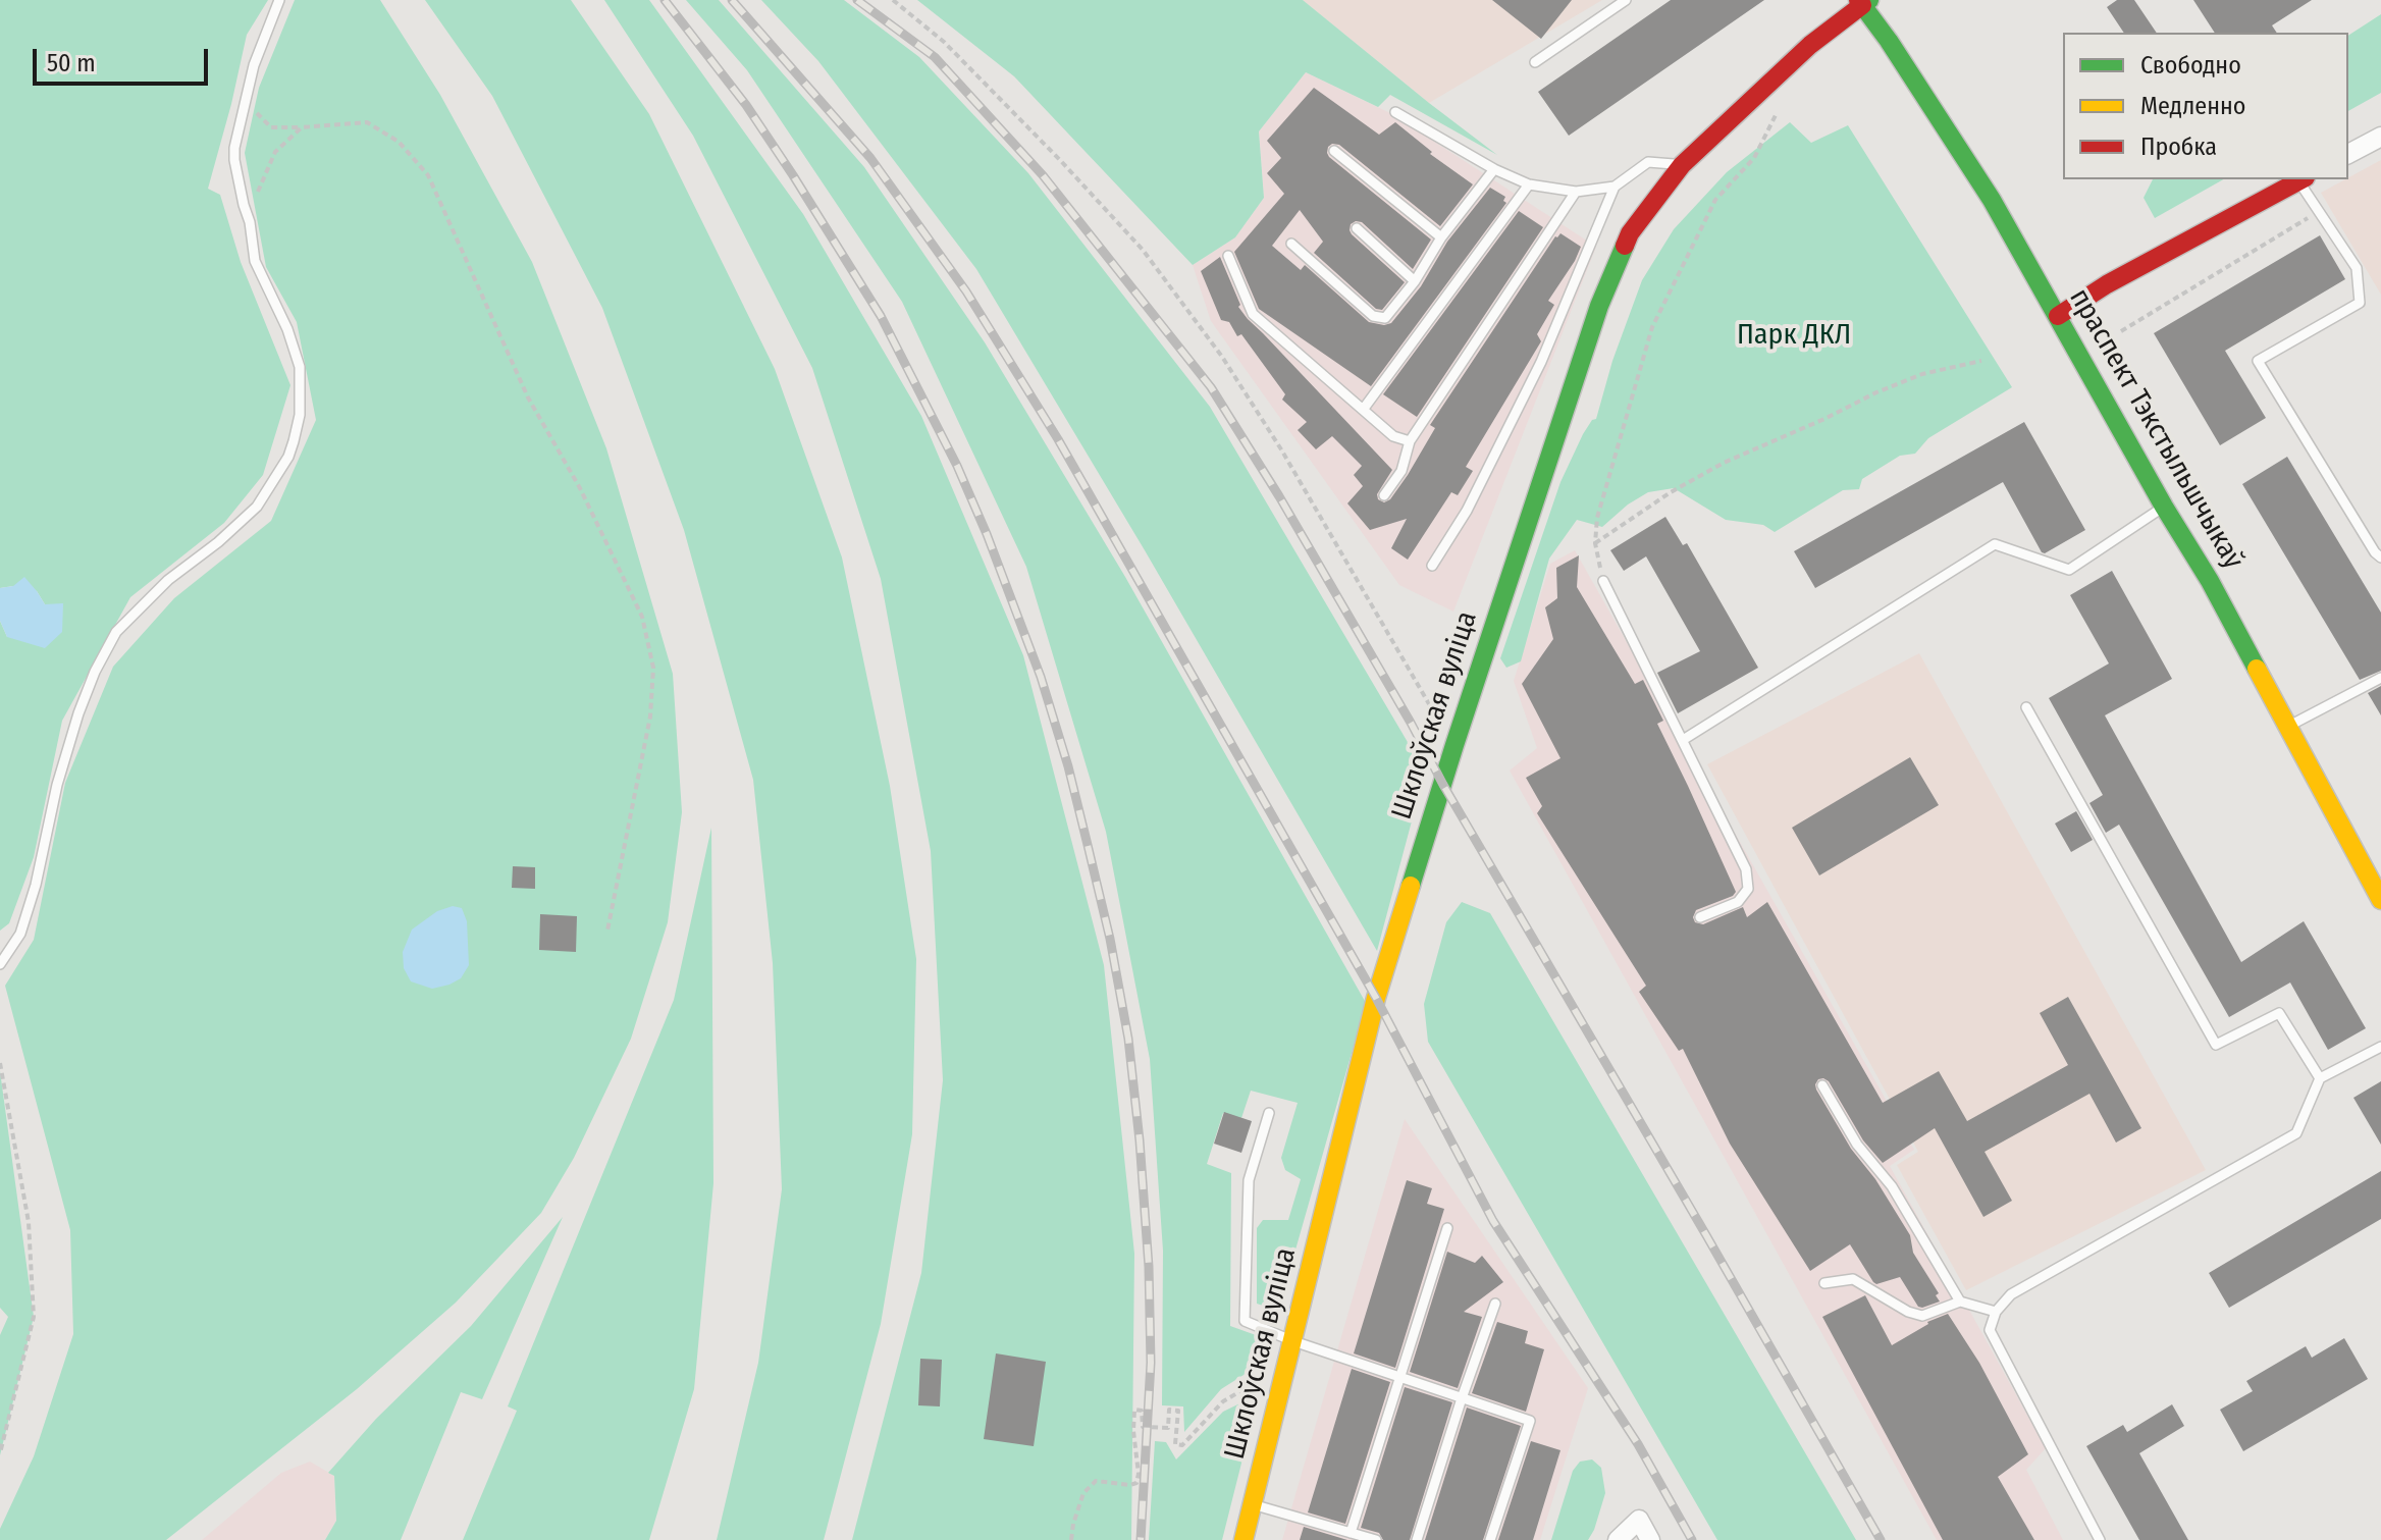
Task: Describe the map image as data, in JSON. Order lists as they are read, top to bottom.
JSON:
{
  "streets": {
    "main road": ["праспект Тэкстыльшчыкаў", "Шклоўская вуліца"]
  },
  "crossings": [
    ["праспект Тэкстыльшчыкаў", "Шклоўская вуліца"]
  ],
  "parks": ["Парк ДКЛ"],
  "legend": ["Свободно", "Медленно", "Пробка"],
  "scale_bar": "50 m"
}
